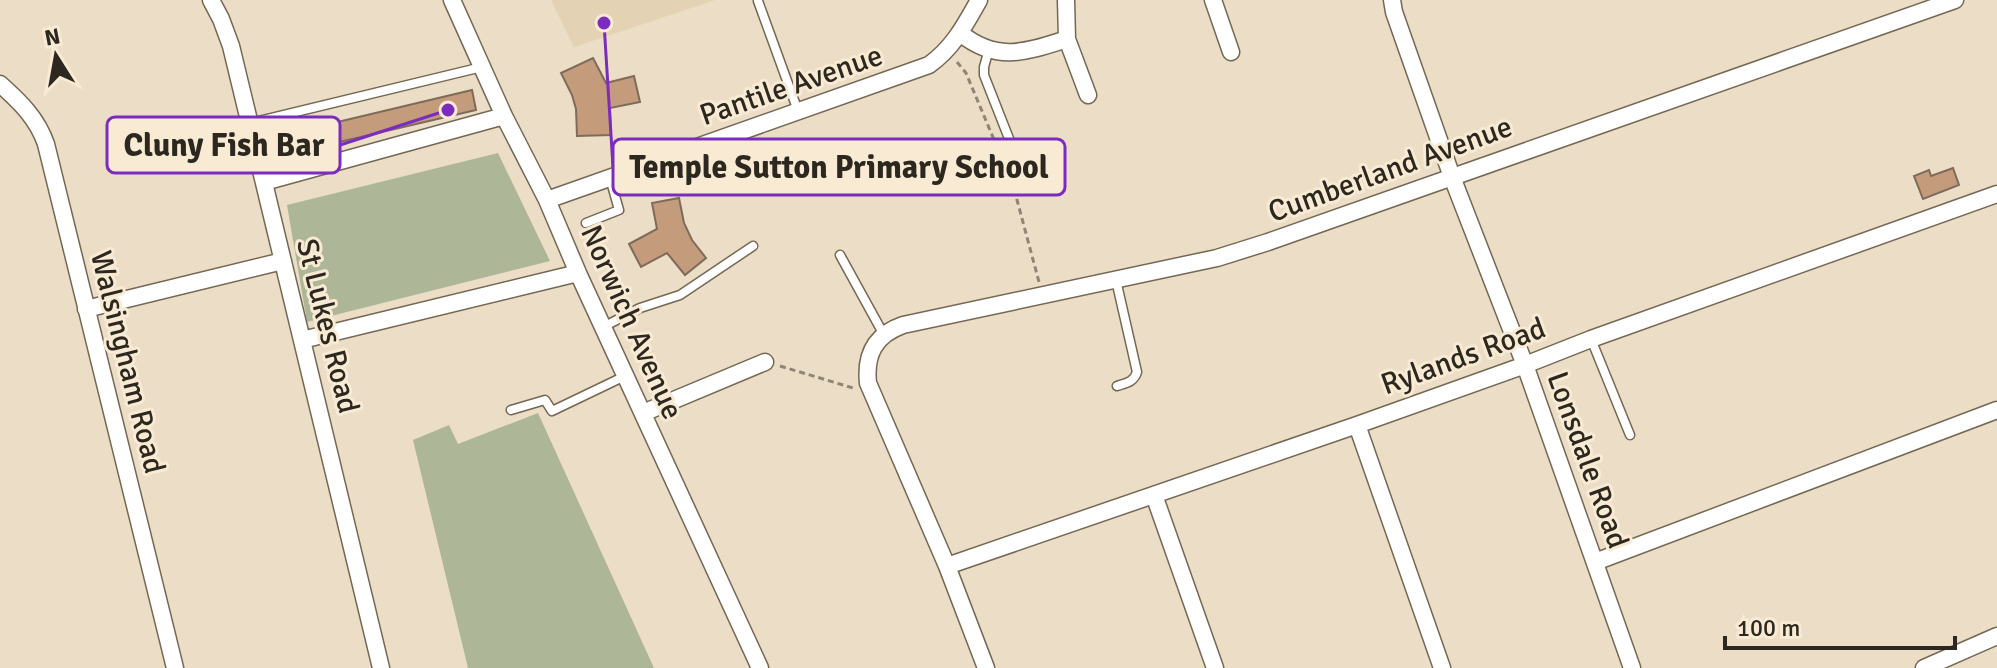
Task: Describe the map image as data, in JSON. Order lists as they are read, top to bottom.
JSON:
{
  "streets": {
    "street": [
      "Pantile Avenue",
      "Cumberland Avenue",
      "Norwich Avenue",
      "St Lukes Road",
      "Rylands Road",
      "Walsingham Road",
      "Lonsdale Road"
    ]
  },
  "crossings": [
    ["Pantile Avenue", "Norwich Avenue"],
    ["Cumberland Avenue", "Lonsdale Road"],
    ["Rylands Road", "Lonsdale Road"]
  ],
  "places": ["Temple Sutton Primary School", "Cluny Fish Bar"],
  "scale_bar": "100 m",
  "north": "top"
}
